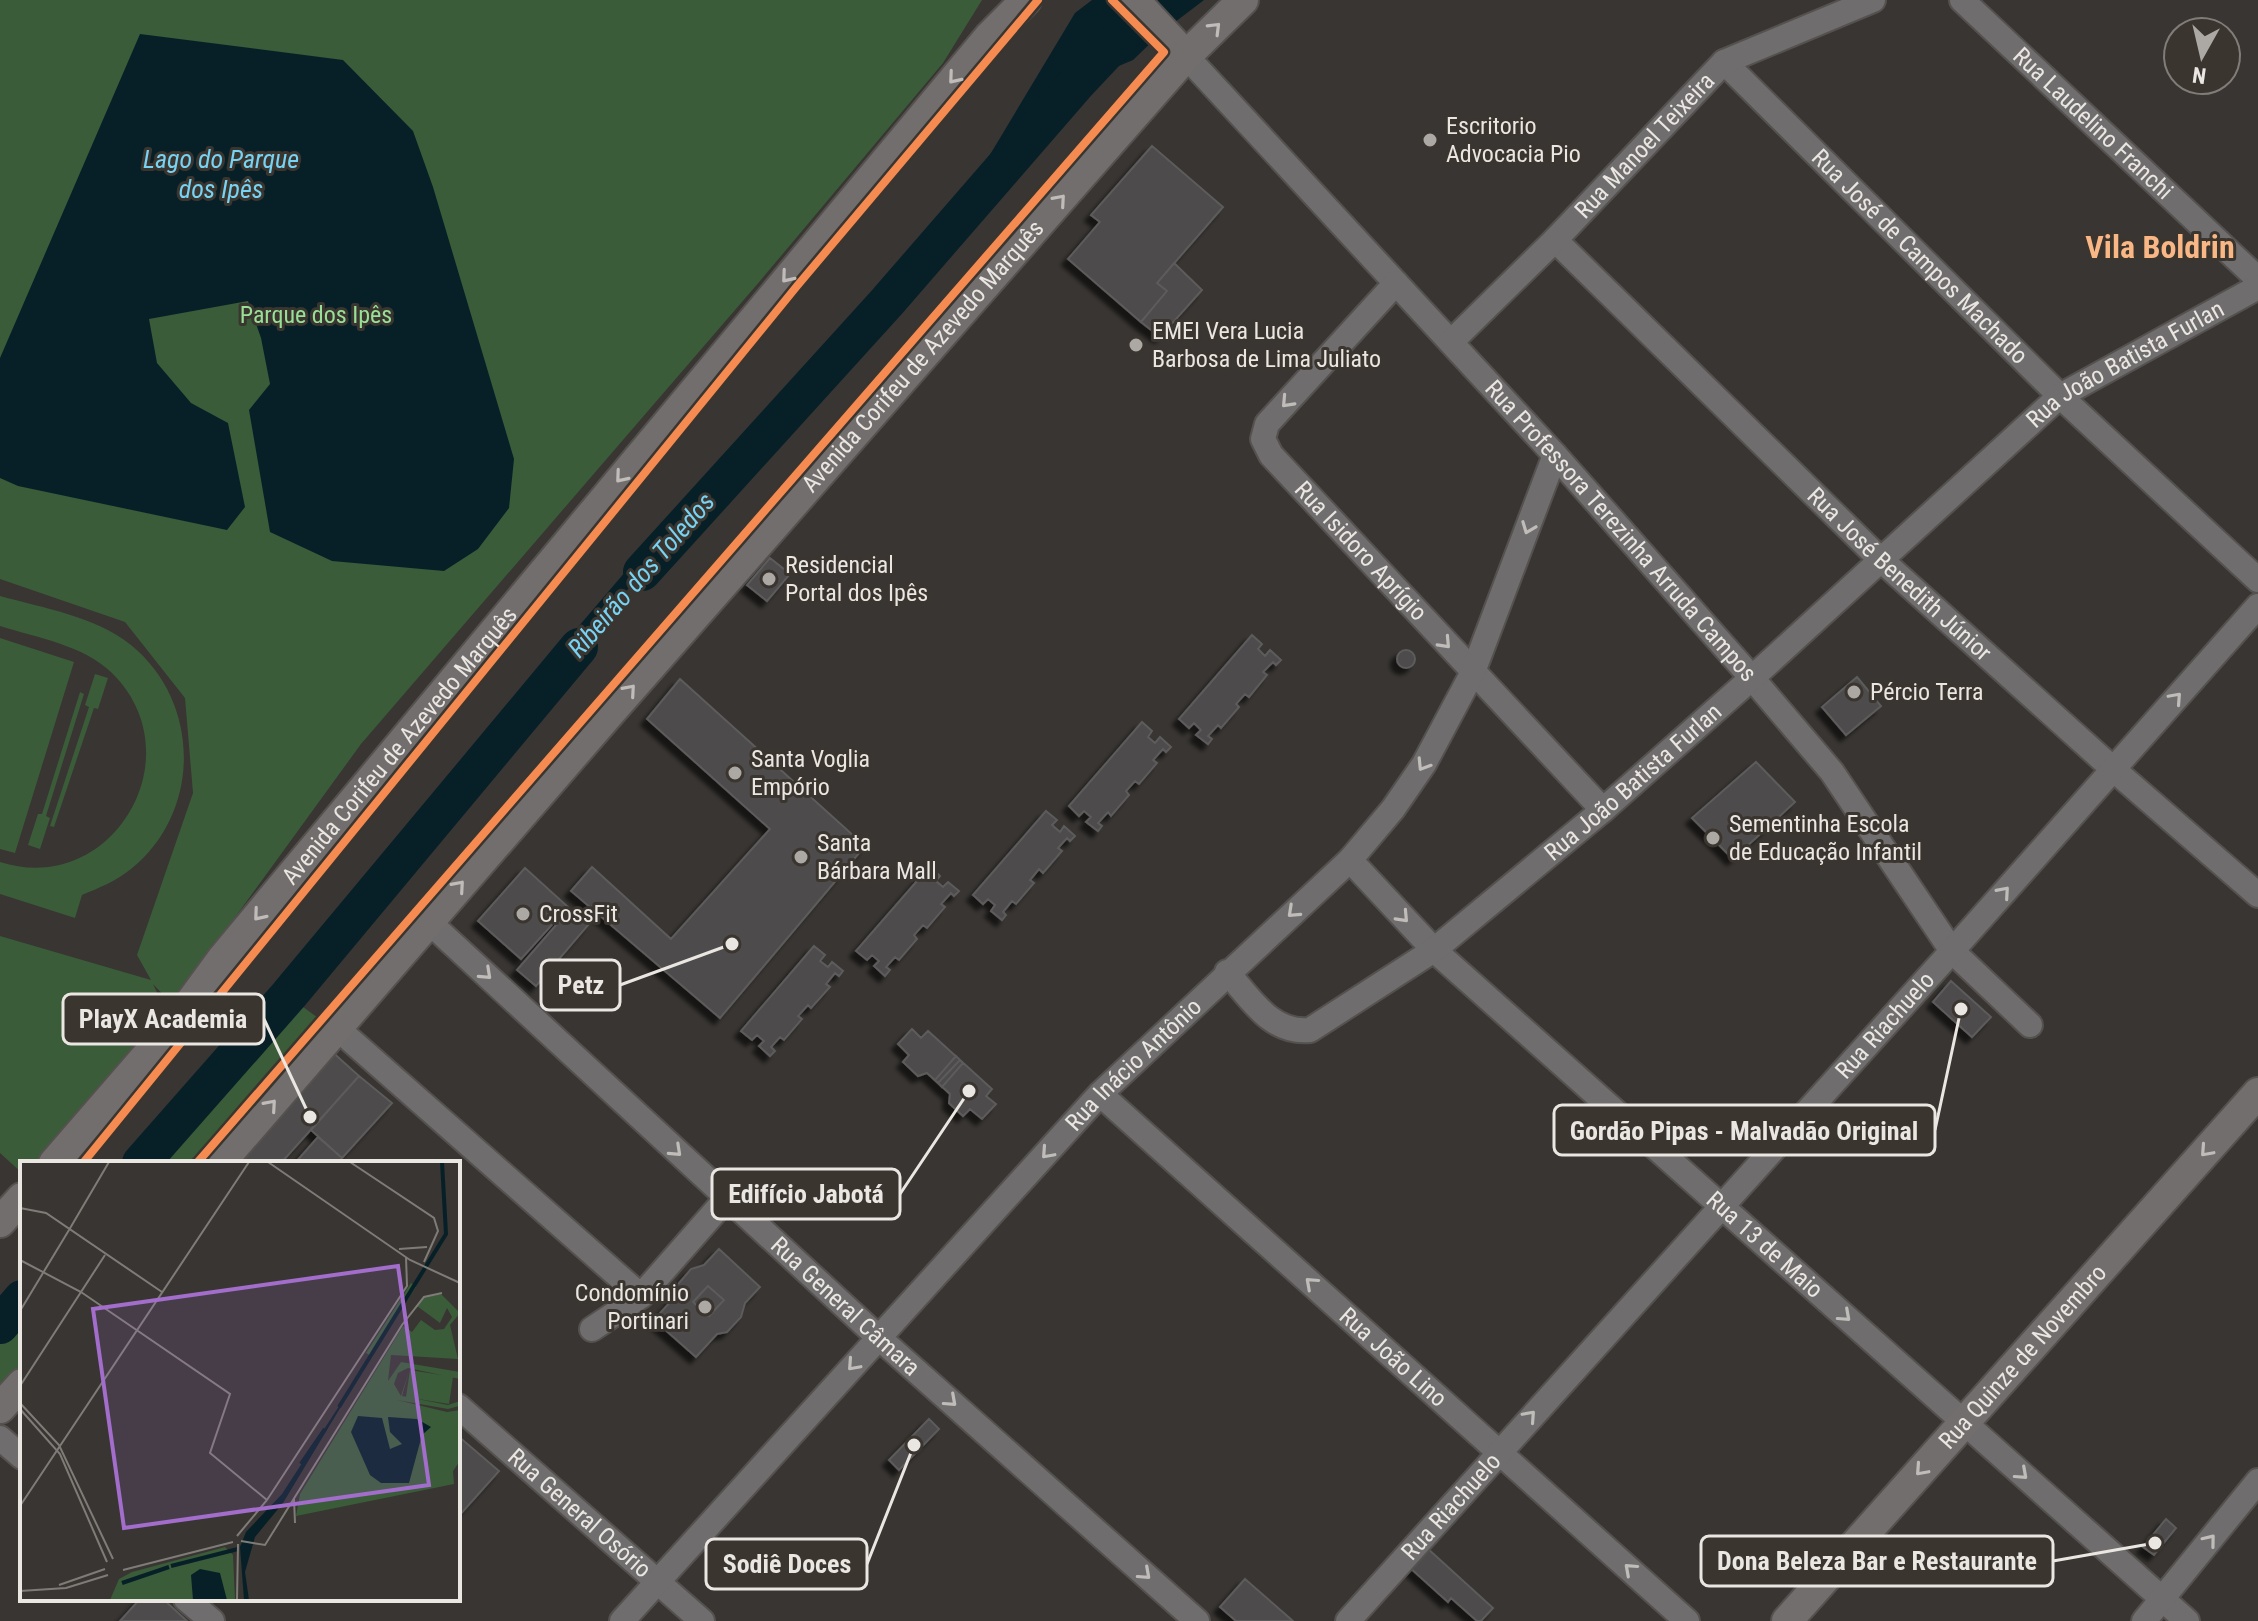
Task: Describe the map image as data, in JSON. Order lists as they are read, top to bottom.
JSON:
{
  "streets": {
    "main road": ["Avenida Corifeu de Azevedo Marquês", "Rua Quinze de Novembro"],
    "street": [
      "Rua Laudelino Franchi",
      "Rua Manoel Teixeira",
      "Rua José de Campos Machado",
      "Rua João Batista Furlan",
      "Rua Professora Terezinha Arruda Campos",
      "Rua Isidoro Aprígio",
      "Rua José Benedith Júnior",
      "Rua Riachuelo",
      "Rua Inácio Antônio",
      "Rua 13 de Maio",
      "Rua General Câmara",
      "Rua João Lino",
      "Rua General Osório"
    ]
  },
  "crossings": [
    ["Rua Manoel Teixeira", "Rua José de Campos Machado"],
    ["Rua Manoel Teixeira", "Rua Professora Terezinha Arruda Campos"],
    ["Rua Manoel Teixeira", "Rua José Benedith Júnior"],
    ["Rua José de Campos Machado", "Rua João Batista Furlan"],
    ["Avenida Corifeu de Azevedo Marquês", "Rua Professora Terezinha Arruda Campos"],
    ["Avenida Corifeu de Azevedo Marquês", "Rua General Câmara"],
    ["Rua João Batista Furlan", "Rua Professora Terezinha Arruda Campos"],
    ["Rua João Batista Furlan", "Rua Isidoro Aprígio"],
    ["Rua João Batista Furlan", "Rua José Benedith Júnior"],
    ["Rua João Batista Furlan", "Rua Inácio Antônio"],
    ["Rua João Batista Furlan", "Rua 13 de Maio"],
    ["Rua Professora Terezinha Arruda Campos", "Rua Isidoro Aprígio"],
    ["Rua Professora Terezinha Arruda Campos", "Rua Riachuelo"],
    ["Rua Professora Terezinha Arruda Campos", "Rua Inácio Antônio"],
    ["Rua Isidoro Aprígio", "Rua Inácio Antônio"],
    ["Rua José Benedith Júnior", "Rua Riachuelo"],
    ["Rua Riachuelo", "Rua 13 de Maio"],
    ["Rua Riachuelo", "Rua João Lino"],
    ["Rua Inácio Antônio", "Rua 13 de Maio"],
    ["Rua Inácio Antônio", "Rua General Câmara"],
    ["Rua Inácio Antônio", "Rua João Lino"],
    ["Rua Inácio Antônio", "Rua General Osório"],
    ["Rua 13 de Maio", "Rua Quinze de Novembro"]
  ],
  "one_way": [
    "Rua Riachuelo",
    "Rua Inácio Antônio",
    "Rua 13 de Maio",
    "Rua João Lino",
    "Rua Quinze de Novembro"
  ],
  "districts": ["Vila Boldrin"],
  "water": ["Lago do Parque dos Ipês", "Ribeirão dos Toledos"],
  "parks": ["Parque dos Ipês"],
  "places": [
    "Escritorio Advocacia Pio",
    "EMEI Vera Lucia Barbosa de Lima Juliato",
    "Residencial Portal dos Ipês",
    "Pércio Terra",
    "Santa Voglia Empório",
    "Sementinha Escola de Educação Infantil",
    "Santa Bárbara Mall",
    "CrossFit",
    "Petz",
    "Gordão Pipas - Malvadão Original",
    "Edifício Jabotá",
    "PlayX Academia",
    "Condomínio Portinari",
    "Sodiê Doces",
    "Dona Beleza Bar e Restaurante"
  ],
  "north": "bottom"
}
